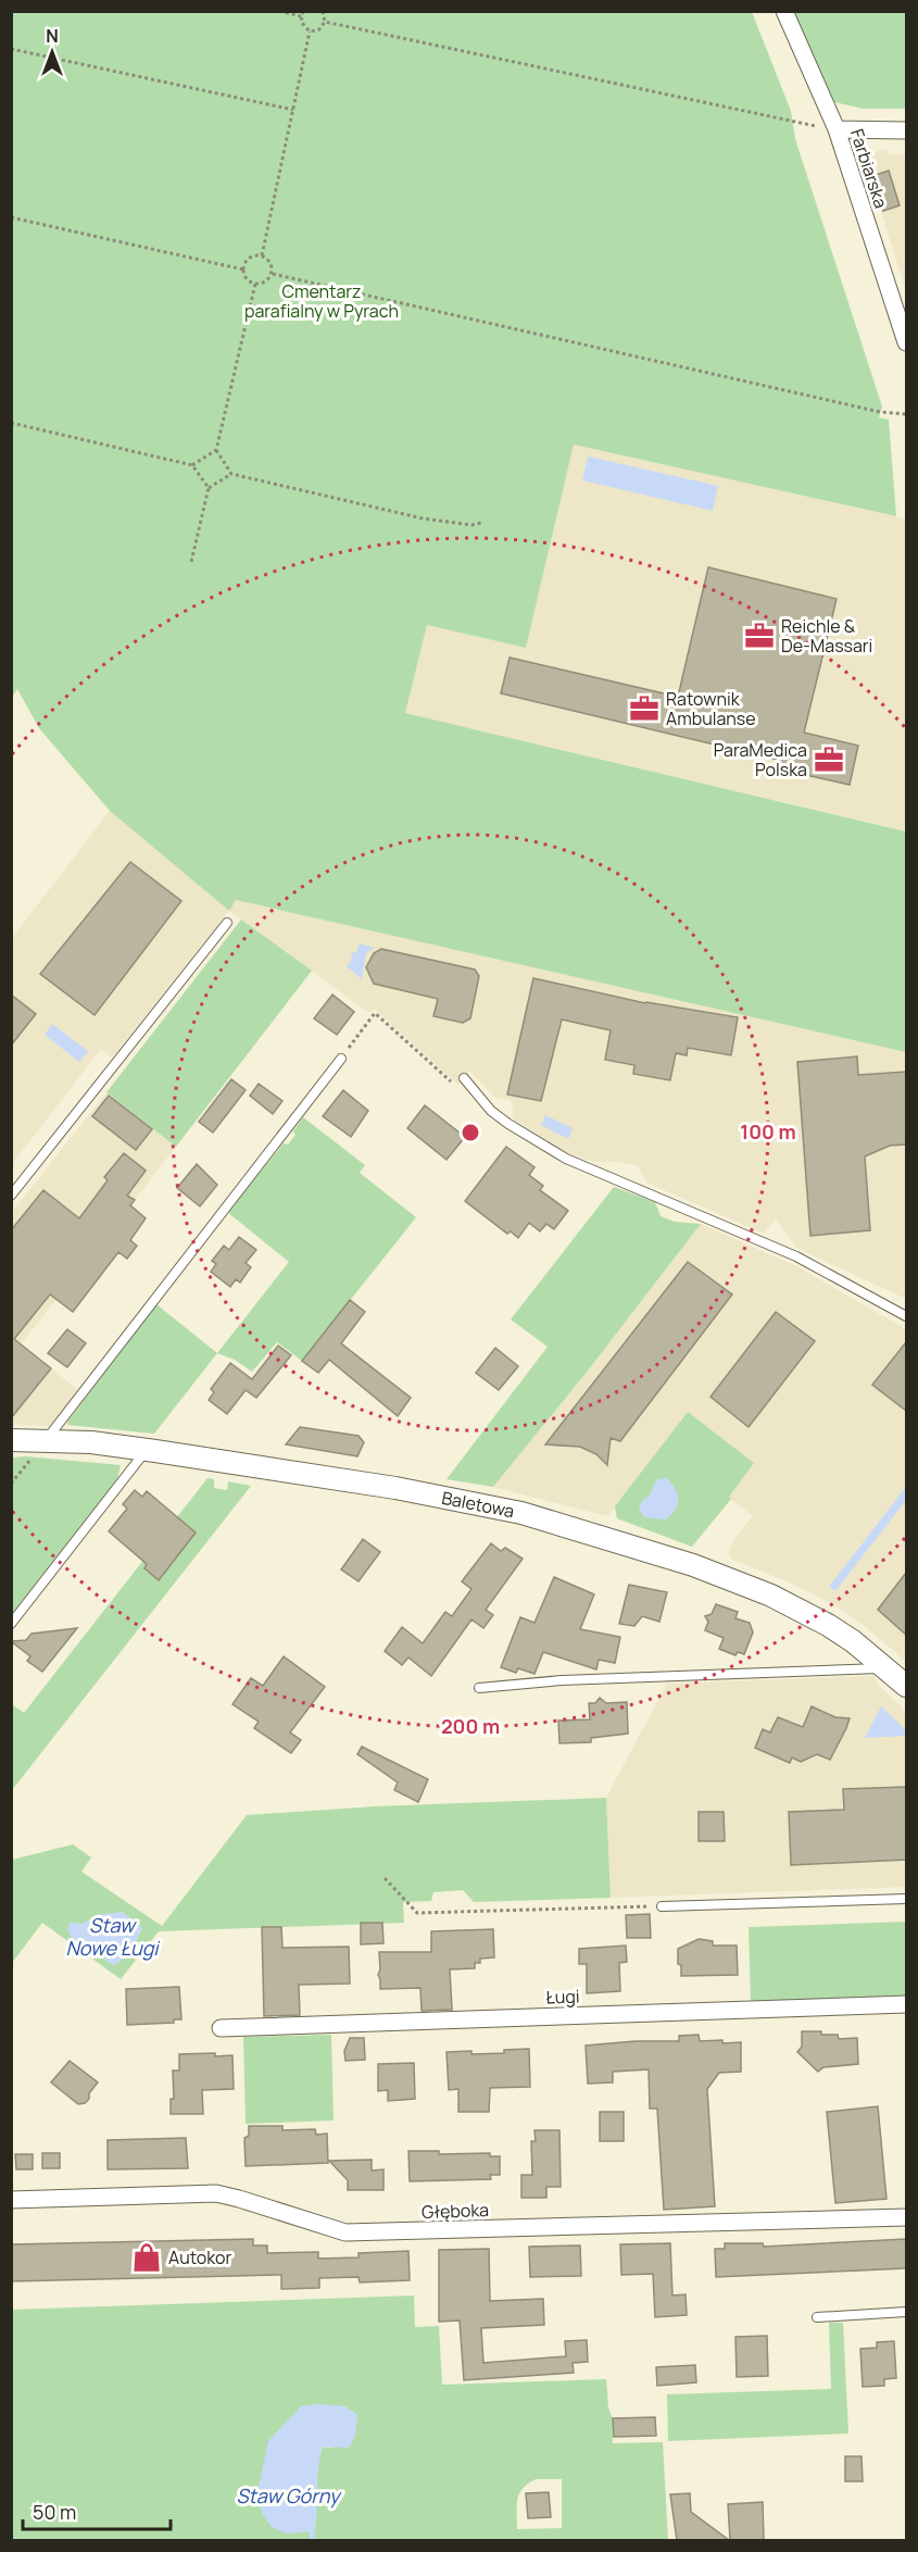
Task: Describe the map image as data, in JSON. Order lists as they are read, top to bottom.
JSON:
{
  "streets": {
    "street": [
      "Farbiarska",
      "Baletowa",
      "Ługi",
      "Głęboka"
    ]
  },
  "water": ["Staw Nowe Ługi", "Staw Górny"],
  "parks": ["Cmentarz parafialny w Pyrach"],
  "places": {
    "office": ["Reichle & De-Massari", "Ratownik Ambulanse", "ParaMedica Polska"],
    "shop": ["Autokor"]
  },
  "scale_bar": "50 m",
  "north": "top",
  "rings": ["100 m", "200 m"]
}
